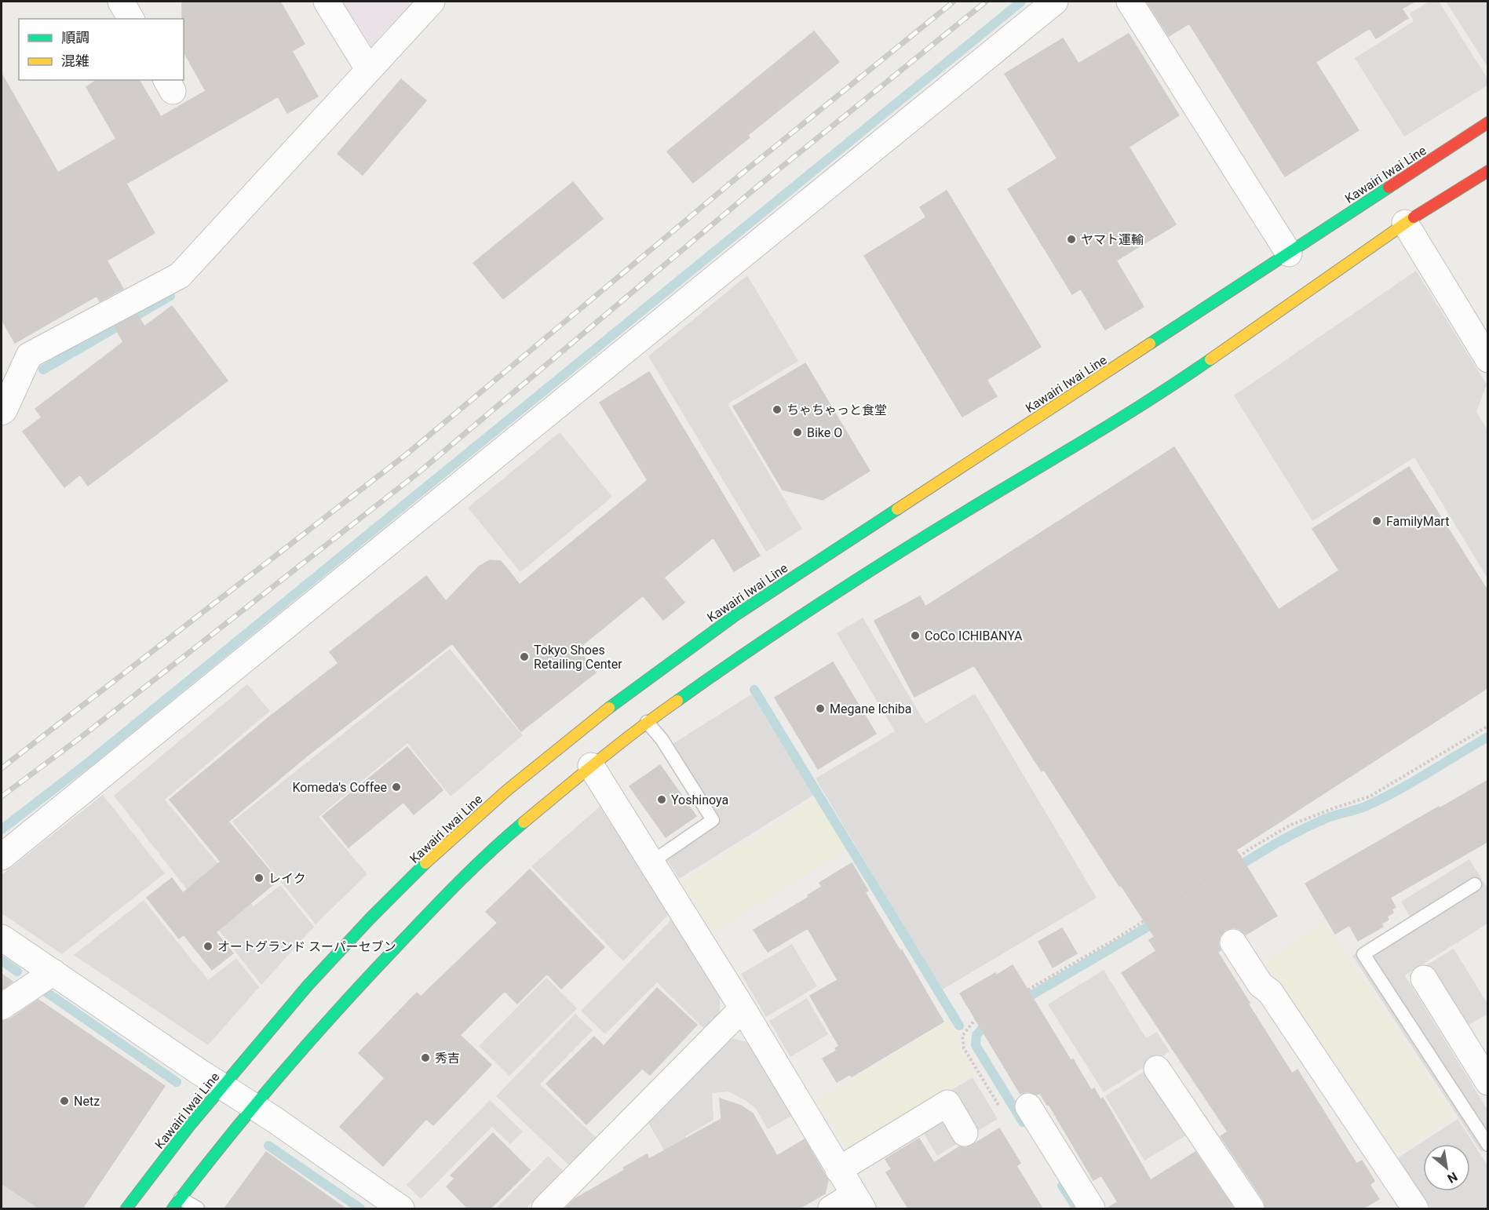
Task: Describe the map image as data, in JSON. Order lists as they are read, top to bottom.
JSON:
{
  "streets": {
    "main road": ["Kawairi Iwai Line"]
  },
  "places": [
    "ヤマト運輸",
    "ちゃちゃっと食堂",
    "Bike O",
    "FamilyMart",
    "CoCo ICHIBANYA",
    "Tokyo Shoes Retailing Center",
    "Megane Ichiba",
    "Komeda's Coffee",
    "Yoshinoya",
    "レイク",
    "オートグランド スーパーセブン",
    "秀吉",
    "Netz"
  ],
  "legend": ["順調", "混雑"],
  "north": "bottom right"
}
